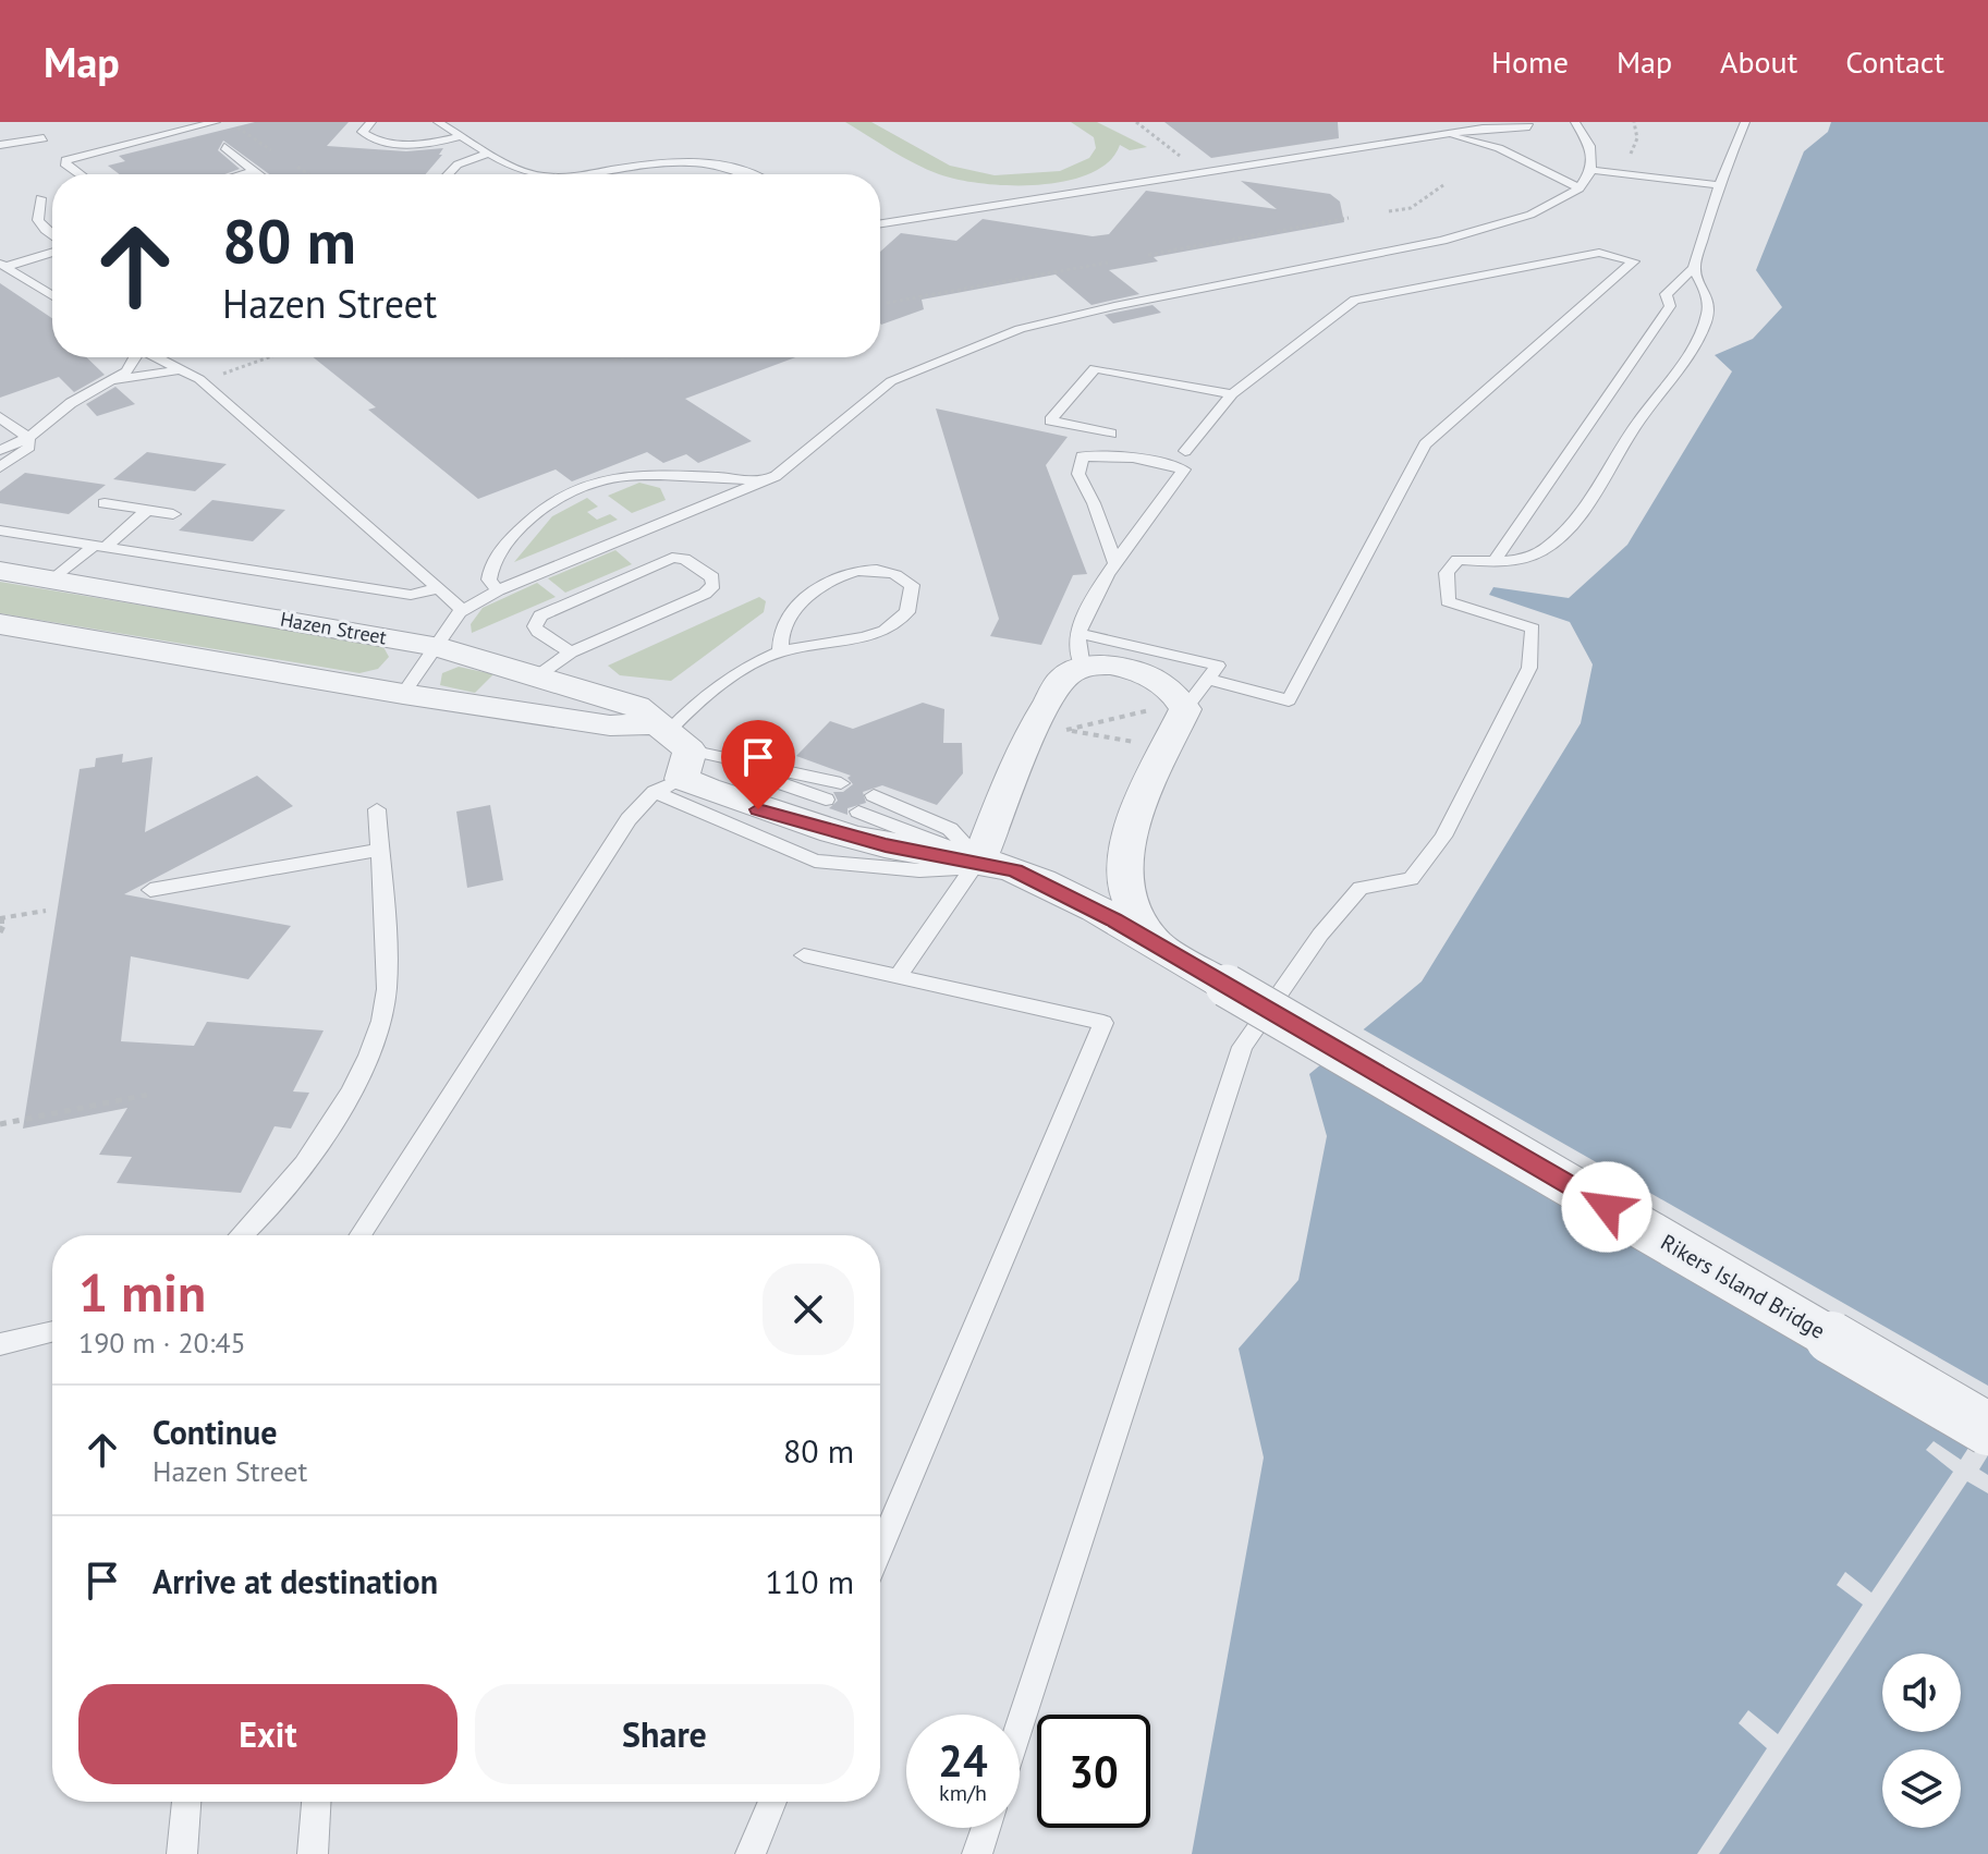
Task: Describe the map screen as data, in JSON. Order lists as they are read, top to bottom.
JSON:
{
  "streets": {
    "street": ["Hazen Street", "Rikers Island Bridge"]
  },
  "crossings": [
    ["Hazen Street", "Rikers Island Bridge"]
  ],
  "page": {
    "header": "Map",
    "nav": [
      "Home",
      "Map",
      "About",
      "Contact"
    ],
    "turn": ["80 m", "Hazen Street"],
    "heading": ["1 min", "190 m · 20:45"],
    "list": [
      {
        "name": "Continue",
        "note": "Hazen Street",
        "value": "80 m"
      },
      {
        "name": "Arrive at destination",
        "value": "110 m"
      }
    ],
    "buttons": ["Exit", "Share"],
    "speed": "24 km/h",
    "limit": "30"
  }
}
